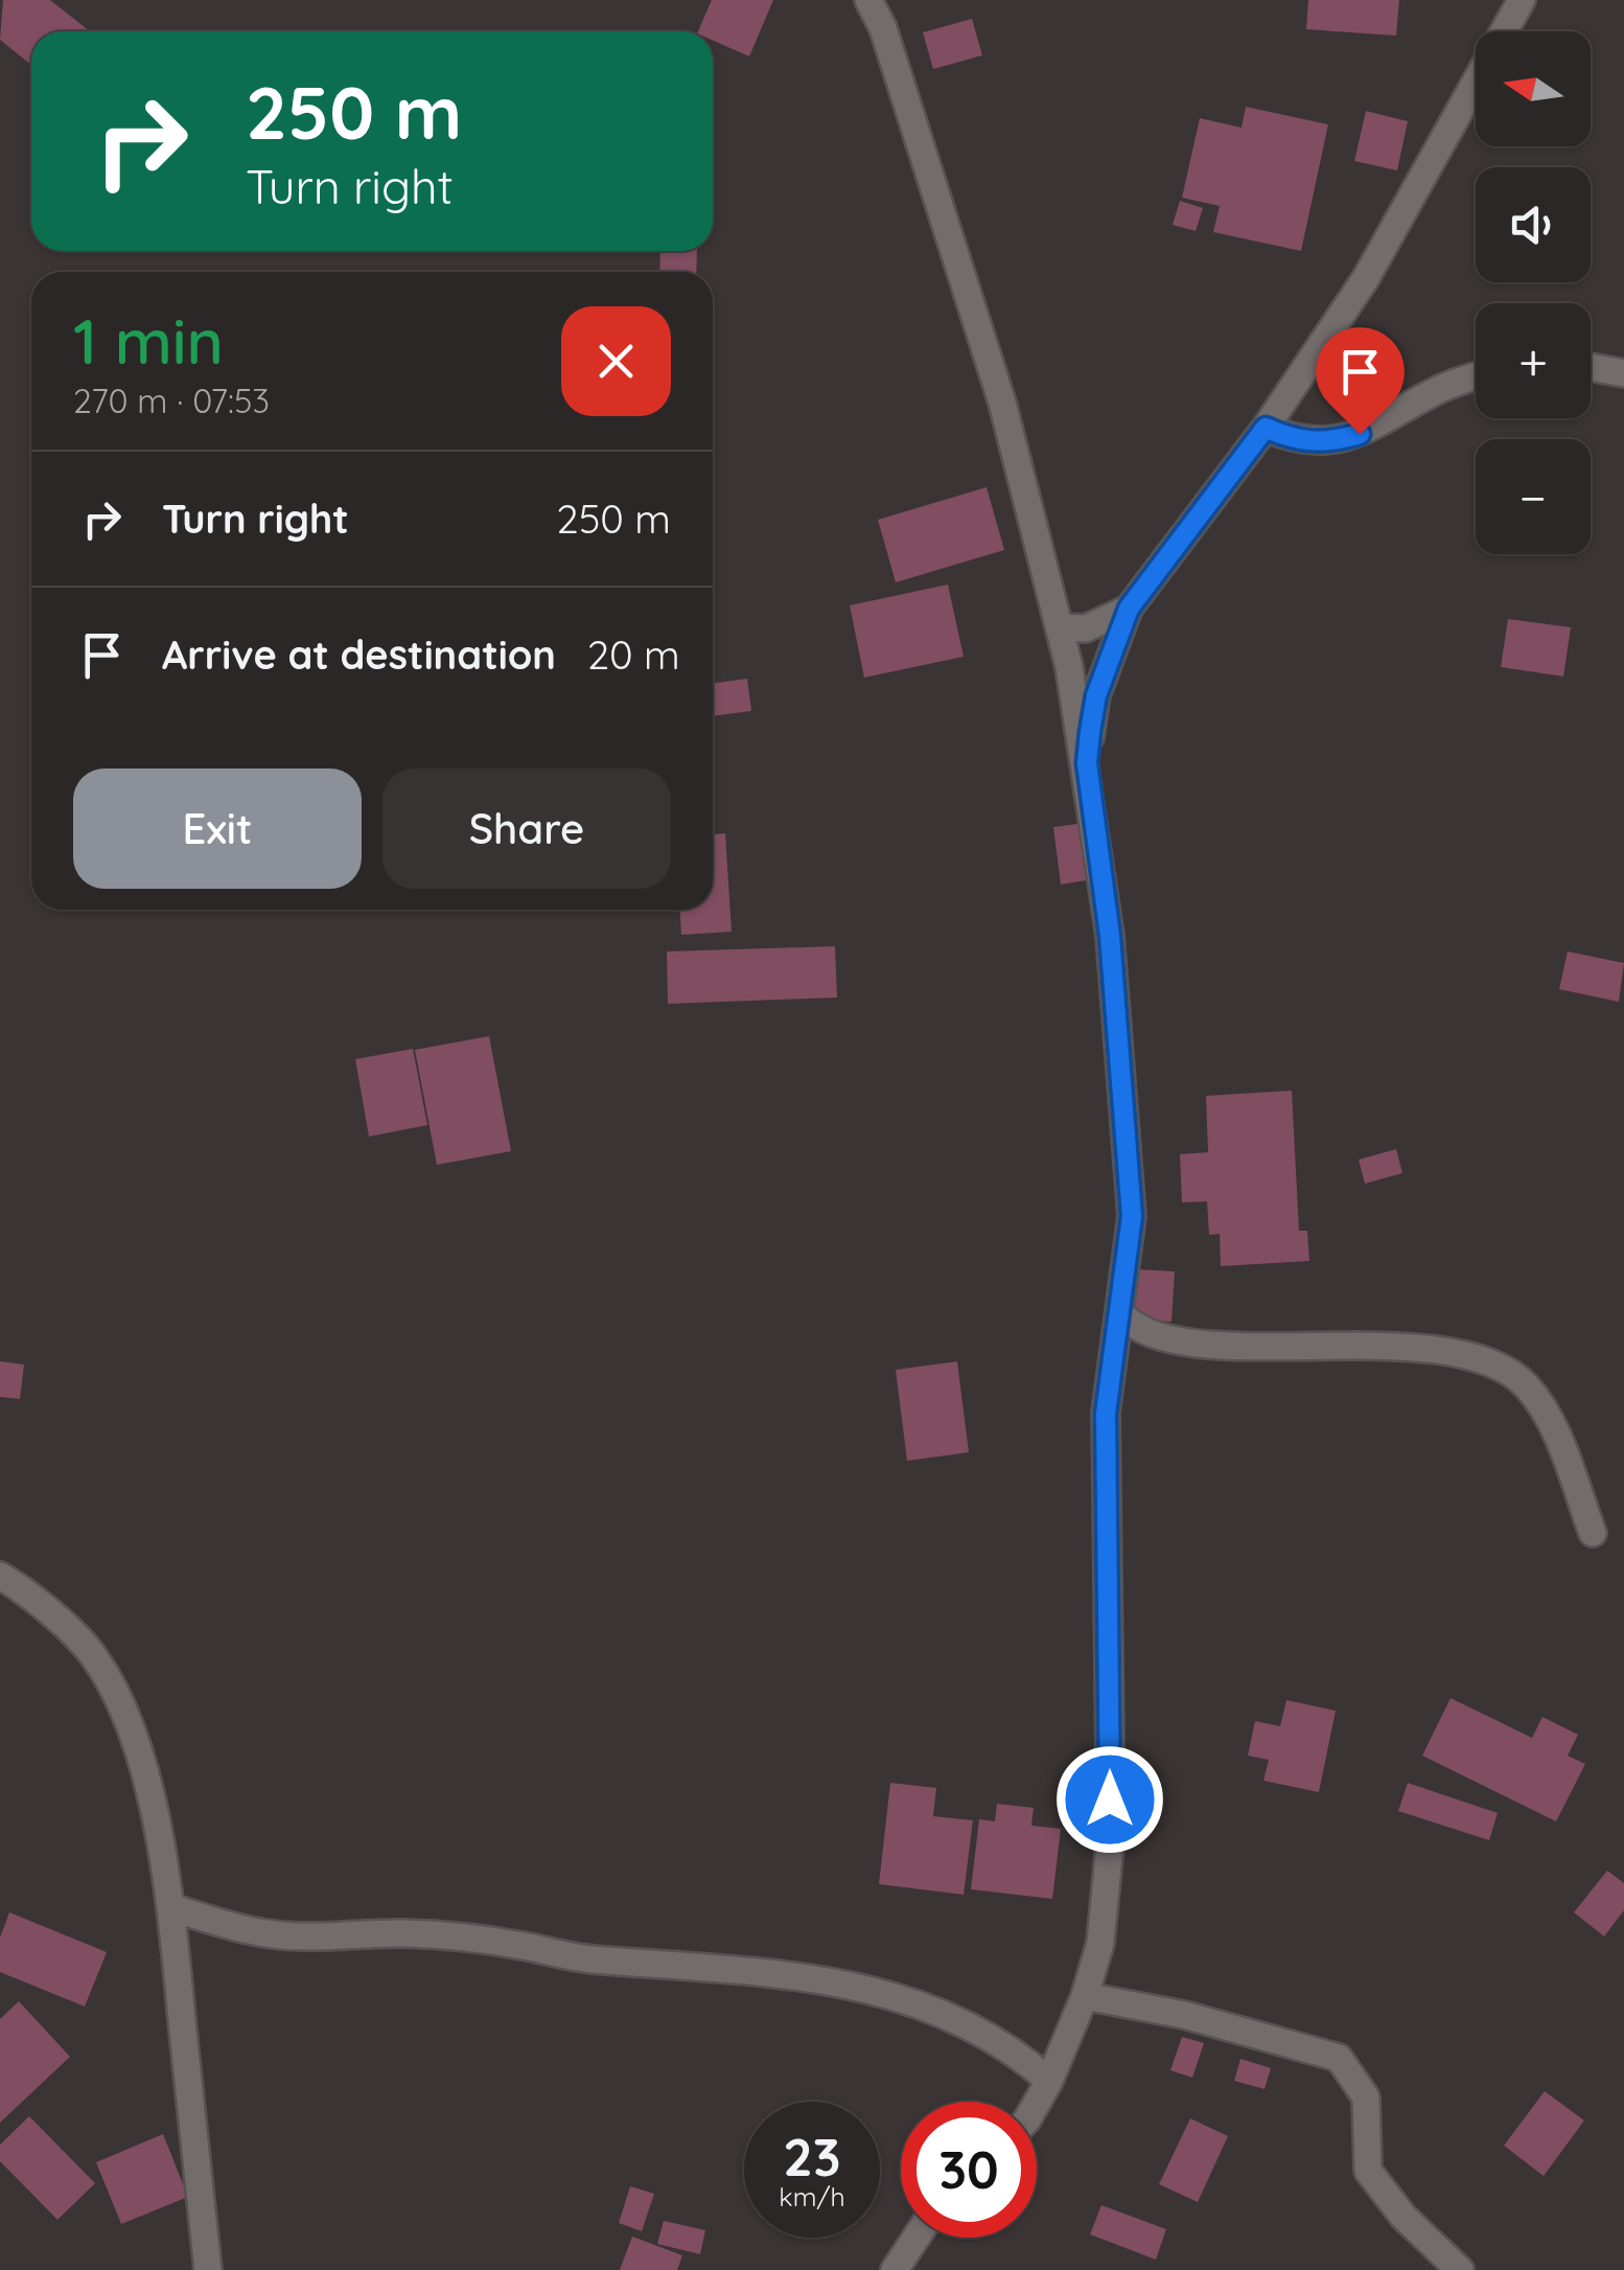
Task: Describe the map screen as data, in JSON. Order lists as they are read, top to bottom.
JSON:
{
  "north": "left",
  "page": {
    "map_buttons": ["+", "−"],
    "turn": ["250 m", "Turn right"],
    "heading": ["1 min", "270 m · 07:53"],
    "list": [
      {
        "name": "Turn right",
        "value": "250 m"
      },
      {
        "name": "Arrive at destination",
        "value": "20 m"
      }
    ],
    "buttons": ["Exit", "Share"],
    "speed": "23 km/h",
    "limit": "30"
  }
}
